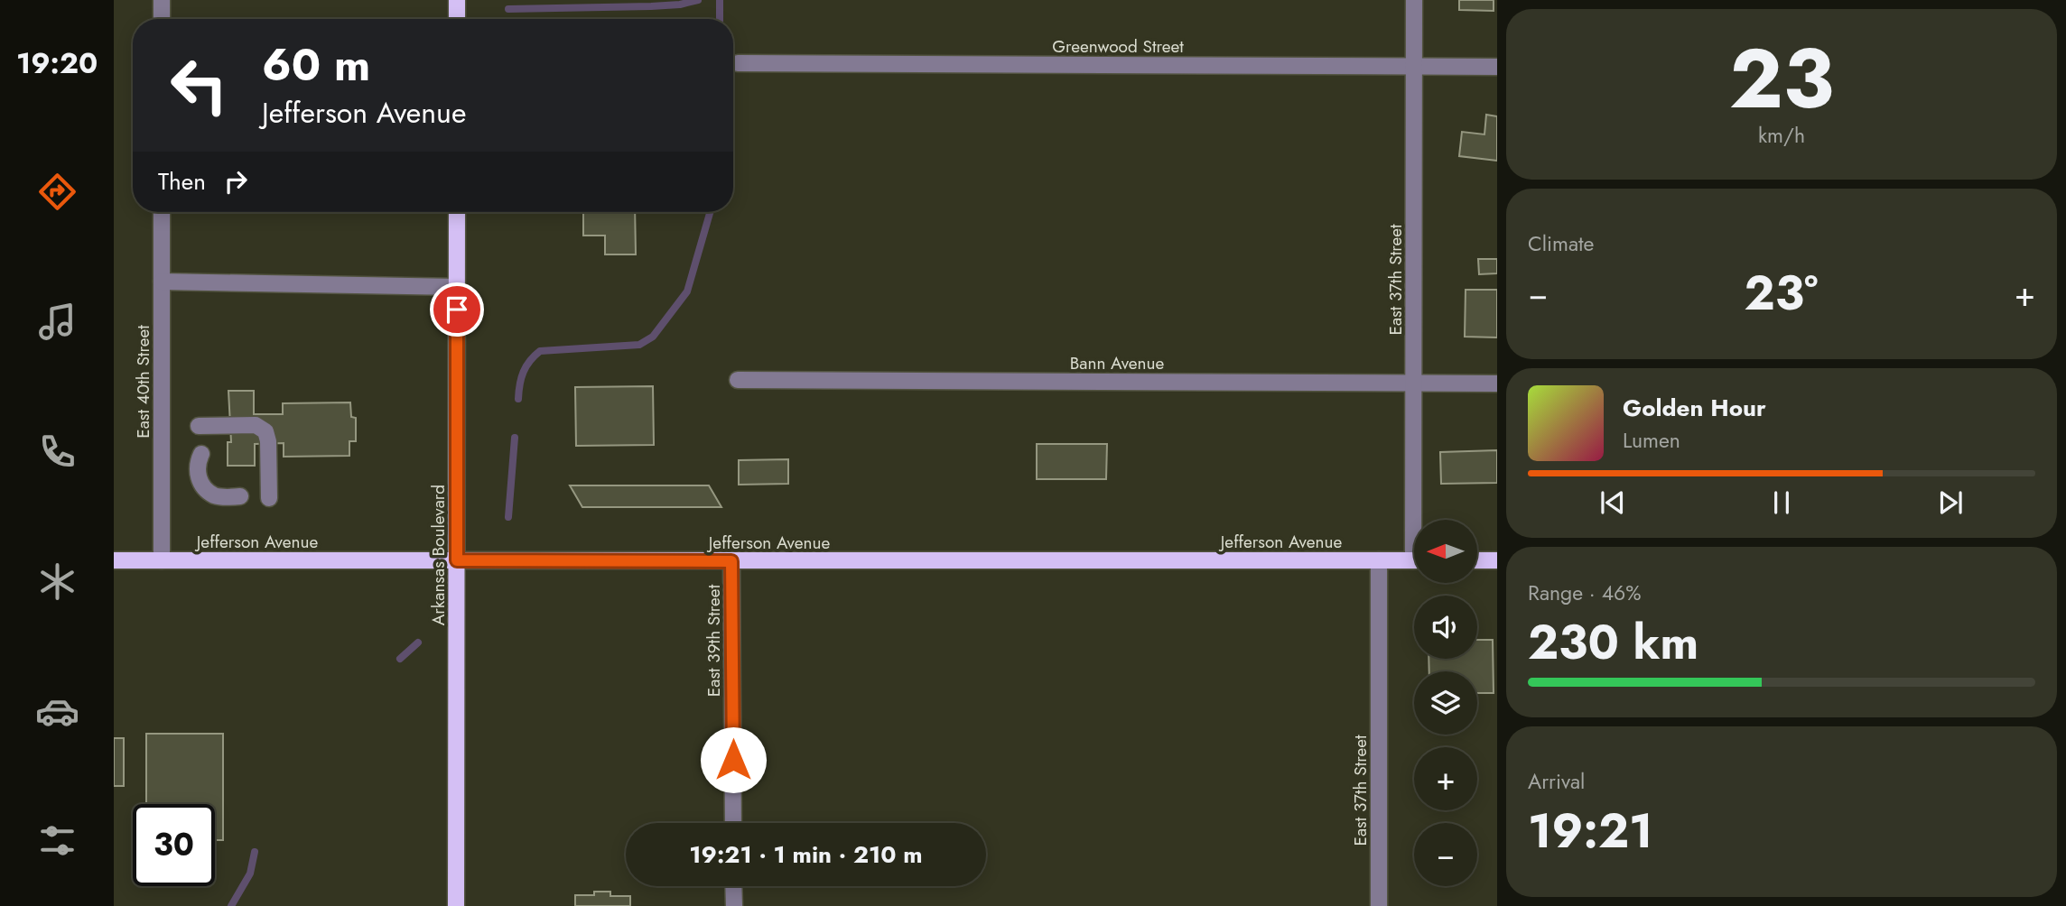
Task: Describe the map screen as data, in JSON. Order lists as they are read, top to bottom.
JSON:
{
  "streets": {
    "main road": ["Jefferson Avenue", "Arkansas Boulevard"],
    "street": [
      "Greenwood Street",
      "East 37th Street",
      "Bann Avenue",
      "East 40th Street",
      "East 39th Street"
    ]
  },
  "crossings": [
    ["Greenwood Street", "East 37th Street"],
    ["East 37th Street", "Bann Avenue"],
    ["East 37th Street", "Jefferson Avenue"],
    ["East 40th Street", "Jefferson Avenue"],
    ["Jefferson Avenue", "Arkansas Boulevard"],
    ["Jefferson Avenue", "East 39th Street"]
  ],
  "north": "left",
  "page": {
    "tabs": "19:20",
    "tile": [
      ["23", "km/h"],
      "Climate",
      ["Range · 46%", "230 km"],
      ["Arrival", "19:21"]
    ],
    "turn": ["60 m", "Jefferson Avenue"],
    "then": "Then",
    "heat": ["−", "23°", "+"],
    "song": ["Golden Hour", "Lumen"],
    "map_buttons": ["+", "−"],
    "limit": "30",
    "trip": "19:21 · 1 min · 210 m"
  }
}
